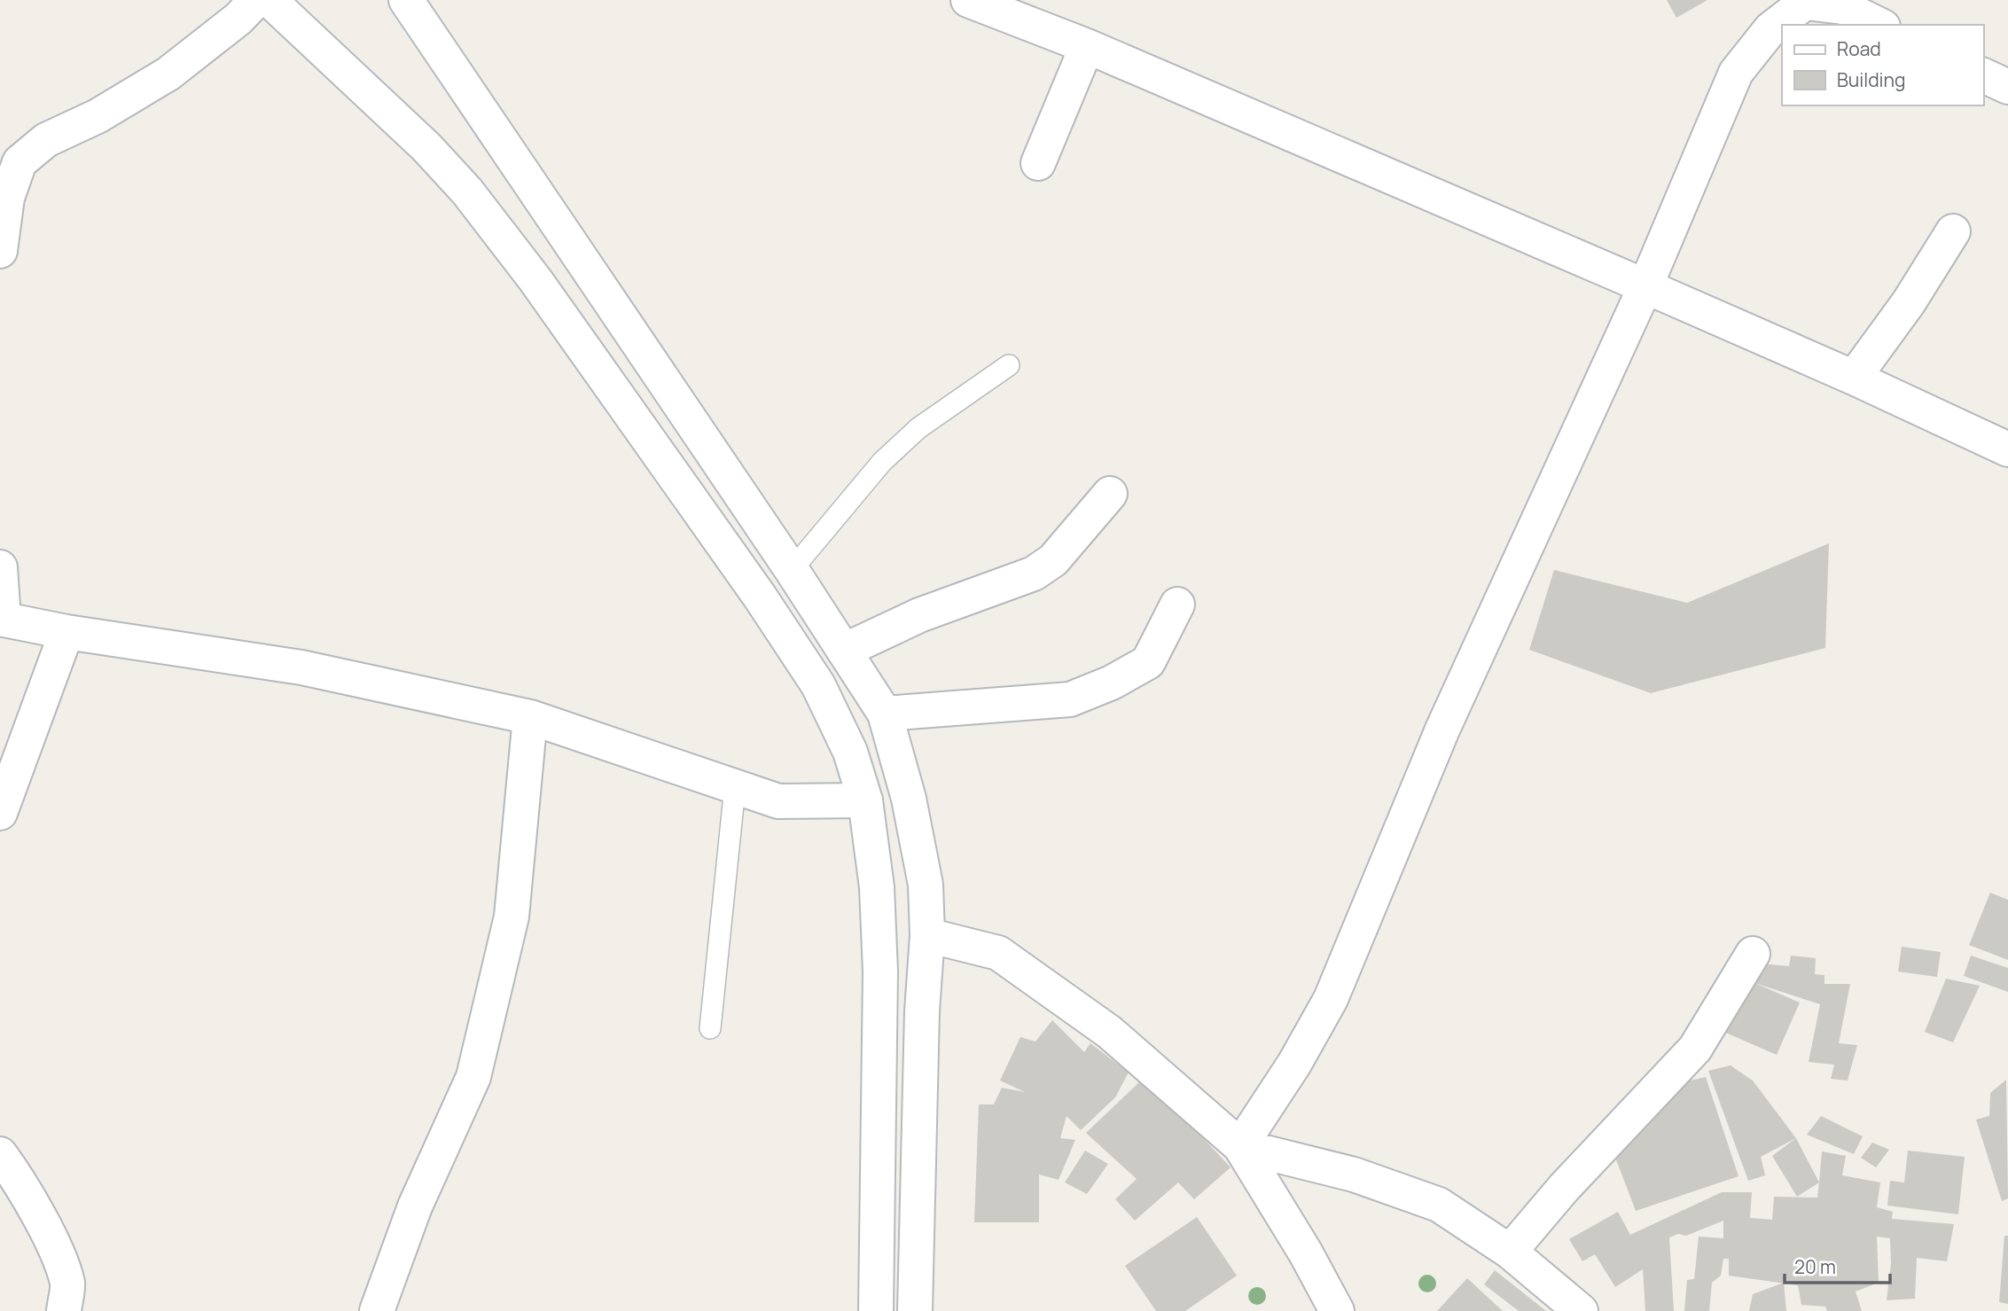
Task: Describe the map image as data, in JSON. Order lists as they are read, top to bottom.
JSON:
{
  "legend": ["Road", "Building"],
  "scale_bar": "20 m"
}
